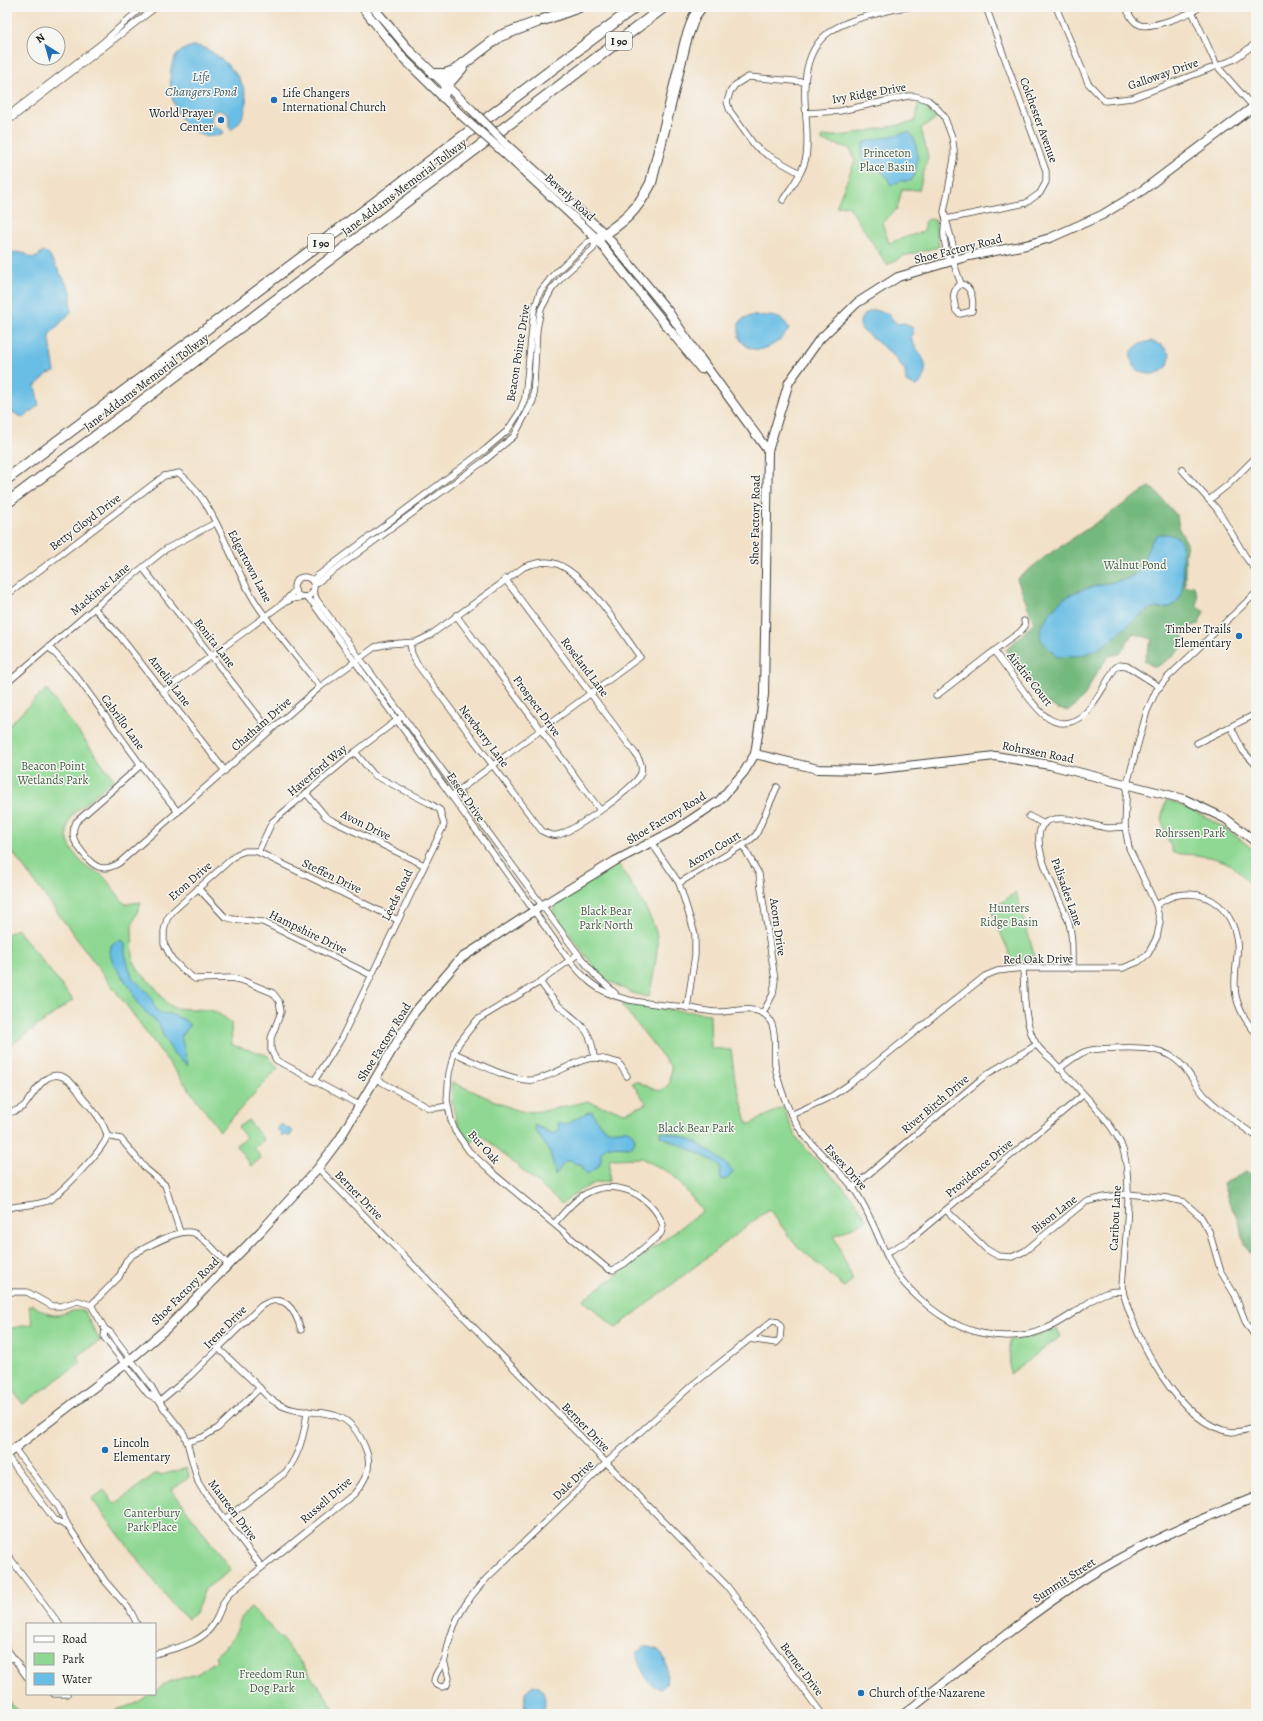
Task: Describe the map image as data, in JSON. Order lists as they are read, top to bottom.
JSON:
{
  "streets": {
    "highway": ["I 90", "Jane Addams Memorial Tollway"],
    "street": [
      "Galloway Drive",
      "Ivy Ridge Drive",
      "Colchester Avenue",
      "Beverly Road",
      "Shoe Factory Road",
      "Beacon Pointe Drive",
      "Betty Gloyd Drive",
      "Edgartown Lane",
      "Mackinac Lane",
      "Bonita Lane",
      "Roseland Lane",
      "Airdrie Court",
      "Amelia Lane",
      "Prospect Drive",
      "Cabrillo Lane",
      "Chatham Drive",
      "Newberry Lane",
      "Rohrssen Road",
      "Haverford Way",
      "Essex Drive",
      "Avon Drive",
      "Acorn Court",
      "Steffen Drive",
      "Eton Drive",
      "Palisades Lane",
      "Leeds Road",
      "Acorn Drive",
      "Hampshire Drive",
      "Red Oak Drive",
      "River Birch Drive",
      "Bur Oak",
      "Providence Drive",
      "Berner Drive",
      "Bison Lane",
      "Caribou Lane",
      "Irene Drive",
      "Dale Drive",
      "Russell Drive",
      "Maureen Drive",
      "Summit Street"
    ]
  },
  "crossings": [
    ["Ivy Ridge Drive", "Colchester Avenue"],
    ["Ivy Ridge Drive", "Shoe Factory Road"],
    ["Beverly Road", "Shoe Factory Road"],
    ["Beverly Road", "Beacon Pointe Drive"],
    ["Shoe Factory Road", "Rohrssen Road"],
    ["Shoe Factory Road", "Essex Drive"],
    ["Shoe Factory Road", "Eton Drive"],
    ["Shoe Factory Road", "Berner Drive"],
    ["Shoe Factory Road", "Maureen Drive"],
    ["Beacon Pointe Drive", "Essex Drive"],
    ["Betty Gloyd Drive", "Edgartown Lane"],
    ["Edgartown Lane", "Mackinac Lane"],
    ["Edgartown Lane", "Chatham Drive"],
    ["Mackinac Lane", "Bonita Lane"],
    ["Mackinac Lane", "Amelia Lane"],
    ["Mackinac Lane", "Cabrillo Lane"],
    ["Bonita Lane", "Chatham Drive"],
    ["Roseland Lane", "Prospect Drive"],
    ["Roseland Lane", "Chatham Drive"],
    ["Roseland Lane", "Newberry Lane"],
    ["Airdrie Court", "Red Oak Drive"],
    ["Amelia Lane", "Chatham Drive"],
    ["Prospect Drive", "Chatham Drive"],
    ["Prospect Drive", "Newberry Lane"],
    ["Cabrillo Lane", "Chatham Drive"],
    ["Chatham Drive", "Newberry Lane"],
    ["Chatham Drive", "Essex Drive"],
    ["Rohrssen Road", "Red Oak Drive"],
    ["Haverford Way", "Essex Drive"],
    ["Haverford Way", "Avon Drive"],
    ["Haverford Way", "Steffen Drive"],
    ["Haverford Way", "Eton Drive"],
    ["Haverford Way", "Leeds Road"],
    ["Essex Drive", "Acorn Drive"],
    ["Essex Drive", "Red Oak Drive"],
    ["Essex Drive", "River Birch Drive"],
    ["Essex Drive", "Bur Oak"],
    ["Essex Drive", "Providence Drive"],
    ["Essex Drive", "Caribou Lane"],
    ["Avon Drive", "Leeds Road"],
    ["Acorn Court", "Acorn Drive"],
    ["Steffen Drive", "Eton Drive"],
    ["Steffen Drive", "Leeds Road"],
    ["Eton Drive", "Leeds Road"],
    ["Eton Drive", "Hampshire Drive"],
    ["Palisades Lane", "Red Oak Drive"],
    ["Leeds Road", "Hampshire Drive"],
    ["Red Oak Drive", "Caribou Lane"],
    ["River Birch Drive", "Caribou Lane"],
    ["Providence Drive", "Bison Lane"],
    ["Providence Drive", "Caribou Lane"],
    ["Berner Drive", "Dale Drive"],
    ["Bison Lane", "Caribou Lane"],
    ["Irene Drive", "Russell Drive"],
    ["Irene Drive", "Maureen Drive"],
    ["Russell Drive", "Maureen Drive"]
  ],
  "water": ["Life Changers Pond"],
  "parks": [
    "Princeton Place Basin",
    "Walnut Pond",
    "Beacon Point Wetlands Park",
    "Rohrssen Park",
    "Hunters Ridge Basin",
    "Black Bear Park North",
    "Black Bear Park",
    "Canterbury Park Place",
    "Freedom Run Dog Park"
  ],
  "places": [
    "Life Changers International Church",
    "World Prayer Center",
    "Timber Trails Elementary",
    "Lincoln Elementary",
    "Church of the Nazarene"
  ],
  "legend": ["Road", "Park", "Water"],
  "north": "top left"
}
